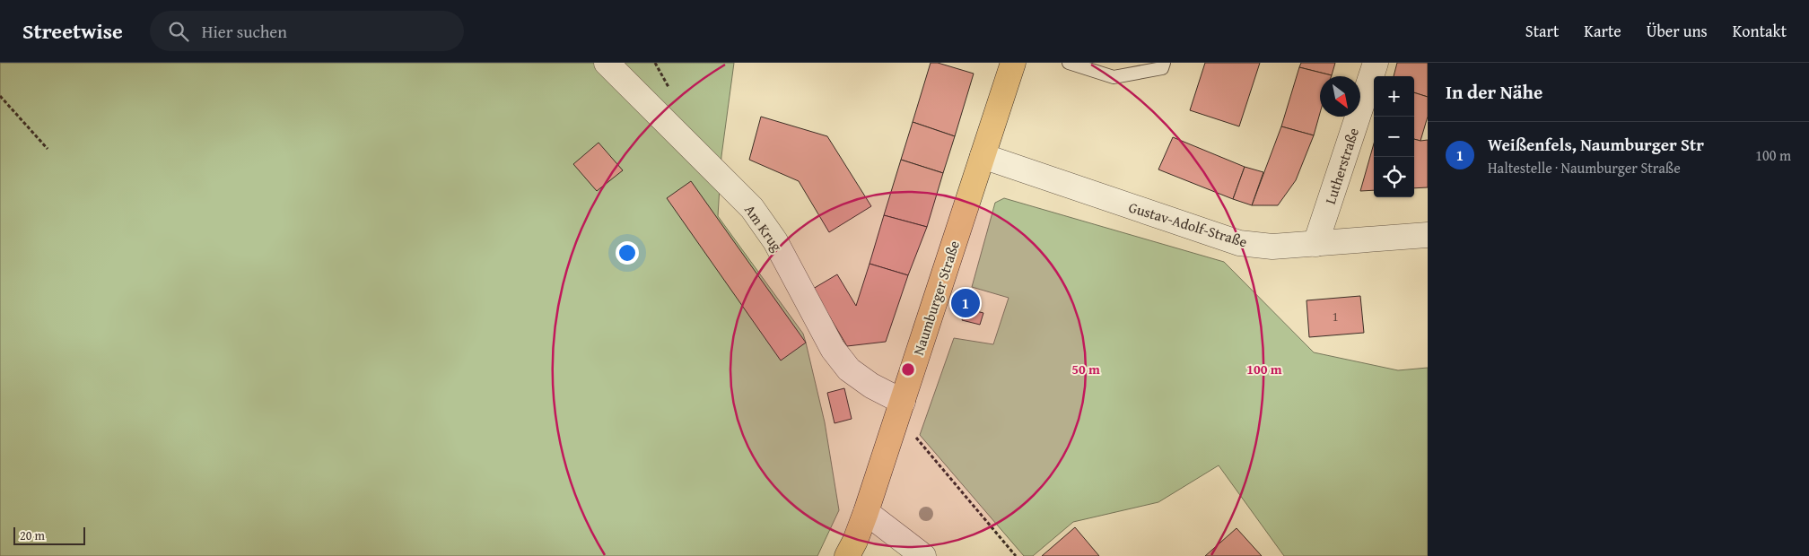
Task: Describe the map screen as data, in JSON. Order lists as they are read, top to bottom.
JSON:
{
  "streets": {
    "main road": ["Naumburger Straße"],
    "street": ["Lutherstraße", "Gustav-Adolf-Straße", "Am Krug"]
  },
  "crossings": [
    ["Lutherstraße", "Gustav-Adolf-Straße"],
    ["Gustav-Adolf-Straße", "Naumburger Straße"],
    ["Am Krug", "Naumburger Straße"]
  ],
  "house_numbers": ["1"],
  "scale_bar": "20 m",
  "north": "bottom right",
  "page": {
    "header": "Streetwise",
    "search": "Hier suchen",
    "nav": [
      "Start",
      "Karte",
      "Über uns",
      "Kontakt"
    ],
    "heading": "In der Nähe",
    "map_buttons": ["+", "−"],
    "list": [
      {
        "mark": "1",
        "name": "Weißenfels, Naumburger Str",
        "note": "Haltestelle · Naumburger Straße",
        "value": "100 m"
      }
    ],
    "pins": "1",
    "scale": "20 m"
  },
  "rings": ["50 m", "100 m"]
}
